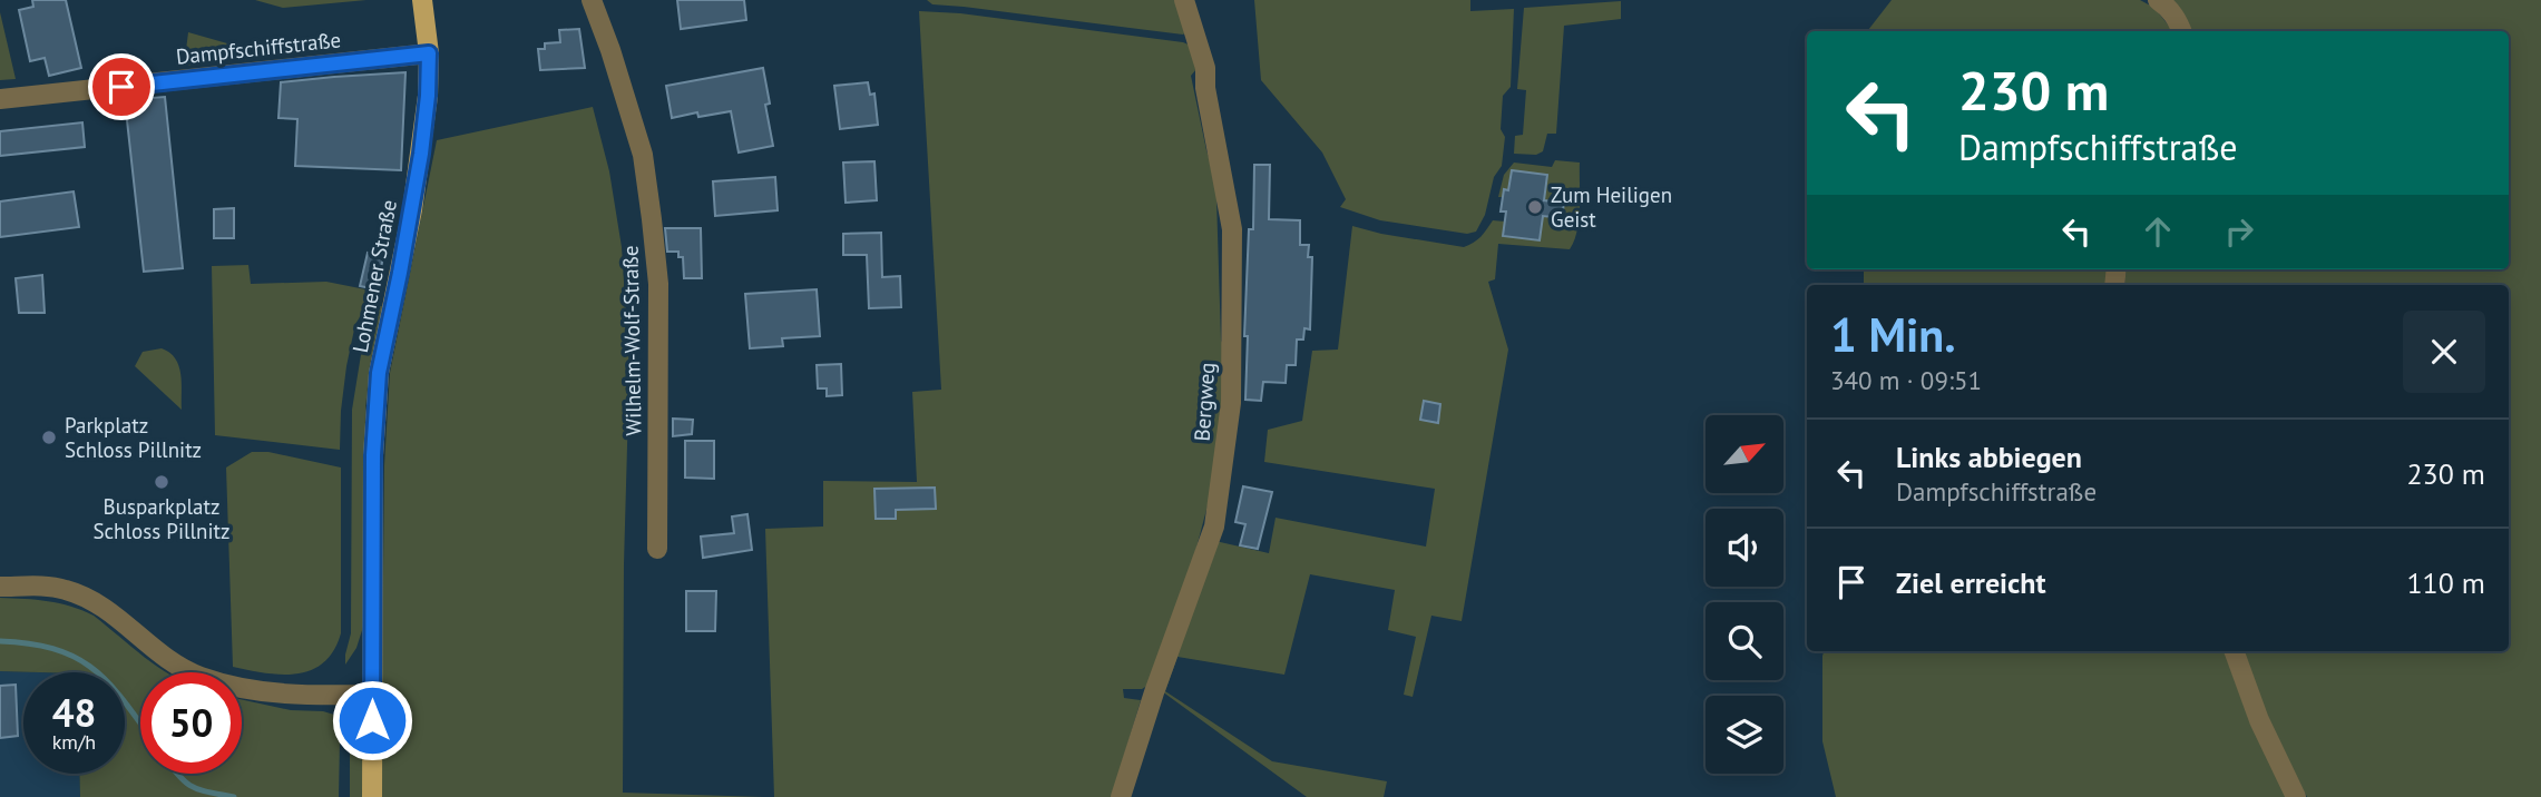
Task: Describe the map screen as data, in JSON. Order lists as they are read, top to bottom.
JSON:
{
  "streets": {
    "main road": ["Lohmener Straße"],
    "street": ["Dampfschiffstraße", "Wilhelm-Wolf-Straße", "Bergweg"]
  },
  "crossings": [
    ["Dampfschiffstraße", "Lohmener Straße"]
  ],
  "places": ["Zum Heiligen Geist", "Parkplatz Schloss Pillnitz", "Busparkplatz Schloss Pillnitz"],
  "north": "top right",
  "page": {
    "turn": ["230 m", "Dampfschiffstraße"],
    "heading": ["1 Min.", "340 m · 09:51"],
    "list": [
      {
        "name": "Links abbiegen",
        "note": "Dampfschiffstraße",
        "value": "230 m"
      },
      {
        "name": "Ziel erreicht",
        "value": "110 m"
      }
    ],
    "speed": "48 km/h",
    "limit": "50"
  }
}
